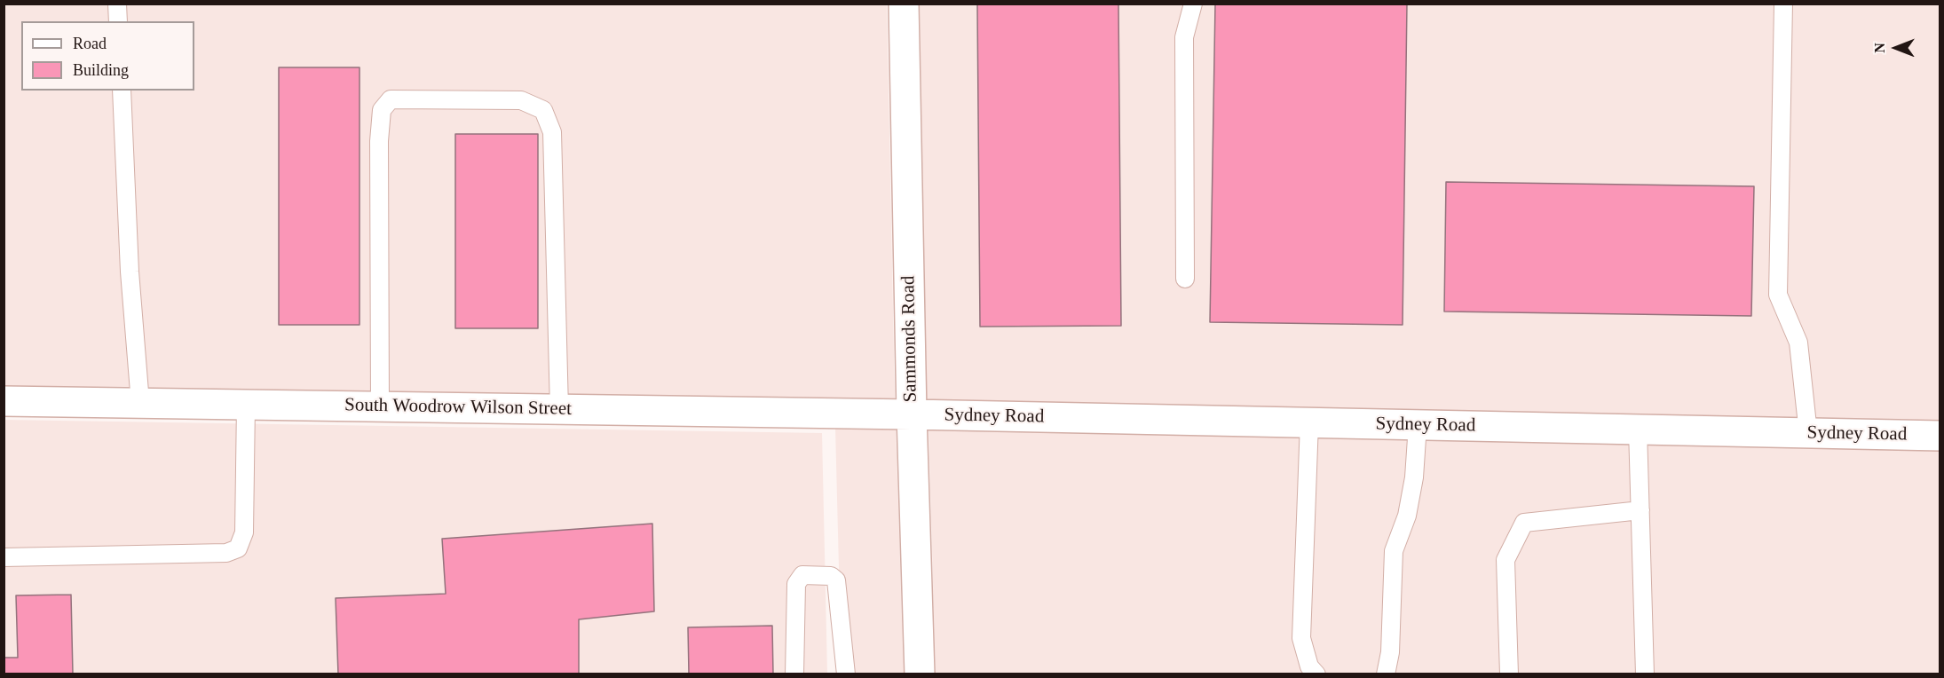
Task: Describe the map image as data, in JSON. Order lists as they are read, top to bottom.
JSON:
{
  "streets": {
    "street": ["Sammonds Road", "South Woodrow Wilson Street", "Sydney Road"]
  },
  "crossings": [
    ["Sammonds Road", "South Woodrow Wilson Street"],
    ["Sammonds Road", "Sydney Road"],
    ["South Woodrow Wilson Street", "Sydney Road"]
  ],
  "legend": ["Road", "Building"],
  "north": "left"
}
